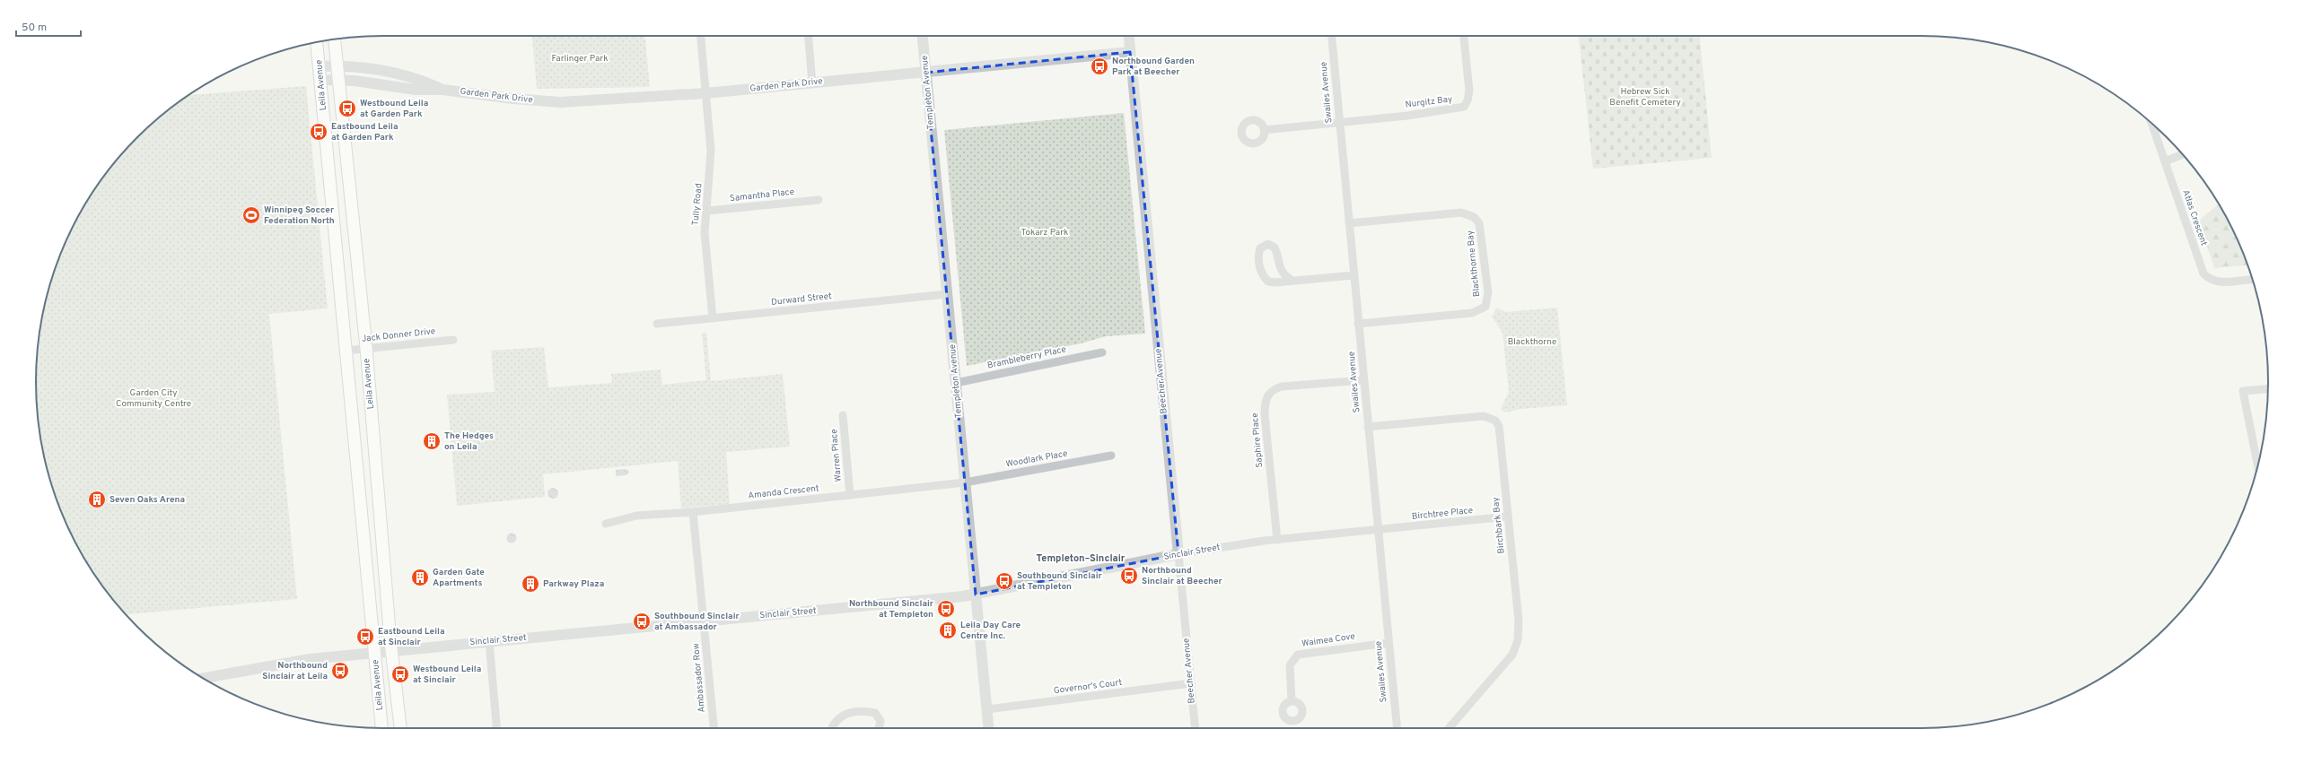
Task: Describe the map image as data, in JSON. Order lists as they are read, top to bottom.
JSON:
{
  "streets": {
    "main road": ["Leila Avenue"],
    "street": [
      "Garden Park Drive",
      "Templeton Avenue",
      "Swailes Avenue",
      "Nurgitz Bay",
      "Samantha Place",
      "Tully Road",
      "Atlas Crescent",
      "Blackthorne Bay",
      "Durward Street",
      "Jack Donner Drive",
      "Brambleberry Place",
      "Beecher Avenue",
      "Saphire Place",
      "Warren Place",
      "Woodlark Place",
      "Amanda Crescent",
      "Birchtree Place",
      "Birchbark Bay",
      "Sinclair Street",
      "Waimea Cove",
      "Ambassador Row",
      "Governor's Court"
    ]
  },
  "crossings": [
    ["Leila Avenue", "Garden Park Drive"],
    ["Leila Avenue", "Jack Donner Drive"],
    ["Leila Avenue", "Sinclair Street"],
    ["Garden Park Drive", "Templeton Avenue"],
    ["Garden Park Drive", "Tully Road"],
    ["Garden Park Drive", "Beecher Avenue"],
    ["Templeton Avenue", "Durward Street"],
    ["Templeton Avenue", "Brambleberry Place"],
    ["Templeton Avenue", "Woodlark Place"],
    ["Templeton Avenue", "Amanda Crescent"],
    ["Templeton Avenue", "Sinclair Street"],
    ["Templeton Avenue", "Governor's Court"],
    ["Swailes Avenue", "Nurgitz Bay"],
    ["Swailes Avenue", "Blackthorne Bay"],
    ["Swailes Avenue", "Saphire Place"],
    ["Swailes Avenue", "Birchtree Place"],
    ["Swailes Avenue", "Birchbark Bay"],
    ["Swailes Avenue", "Sinclair Street"],
    ["Swailes Avenue", "Waimea Cove"],
    ["Samantha Place", "Tully Road"],
    ["Tully Road", "Durward Street"],
    ["Beecher Avenue", "Sinclair Street"],
    ["Beecher Avenue", "Governor's Court"],
    ["Saphire Place", "Sinclair Street"],
    ["Warren Place", "Amanda Crescent"],
    ["Woodlark Place", "Amanda Crescent"],
    ["Amanda Crescent", "Ambassador Row"],
    ["Birchtree Place", "Birchbark Bay"],
    ["Birchtree Place", "Sinclair Street"],
    ["Sinclair Street", "Ambassador Row"]
  ],
  "districts": ["Templeton–Sinclair"],
  "parks": [
    "Farlinger Park",
    "Hebrew Sick Benefit Cemetery",
    "Tokarz Park",
    "Blackthorne",
    "Garden City Community Centre"
  ],
  "places": {
    "bus stop": [
      "Northbound Garden Park at Beecher",
      "Westbound Leila at Garden Park",
      "Eastbound Leila at Garden Park",
      "Northbound Sinclair at Beecher",
      "Southbound Sinclair at Templeton",
      "Northbound Sinclair at Templeton",
      "Southbound Sinclair at Ambassador",
      "Eastbound Leila at Sinclair",
      "Northbound Sinclair at Leila",
      "Westbound Leila at Sinclair"
    ],
    "sports": ["Winnipeg Soccer Federation North"],
    "building": [
      "The Hedges on Leila",
      "Seven Oaks Arena",
      "Garden Gate Apartments",
      "Parkway Plaza",
      "Leila Day Care Centre Inc."
    ]
  },
  "scale_bar": "50 m"
}
